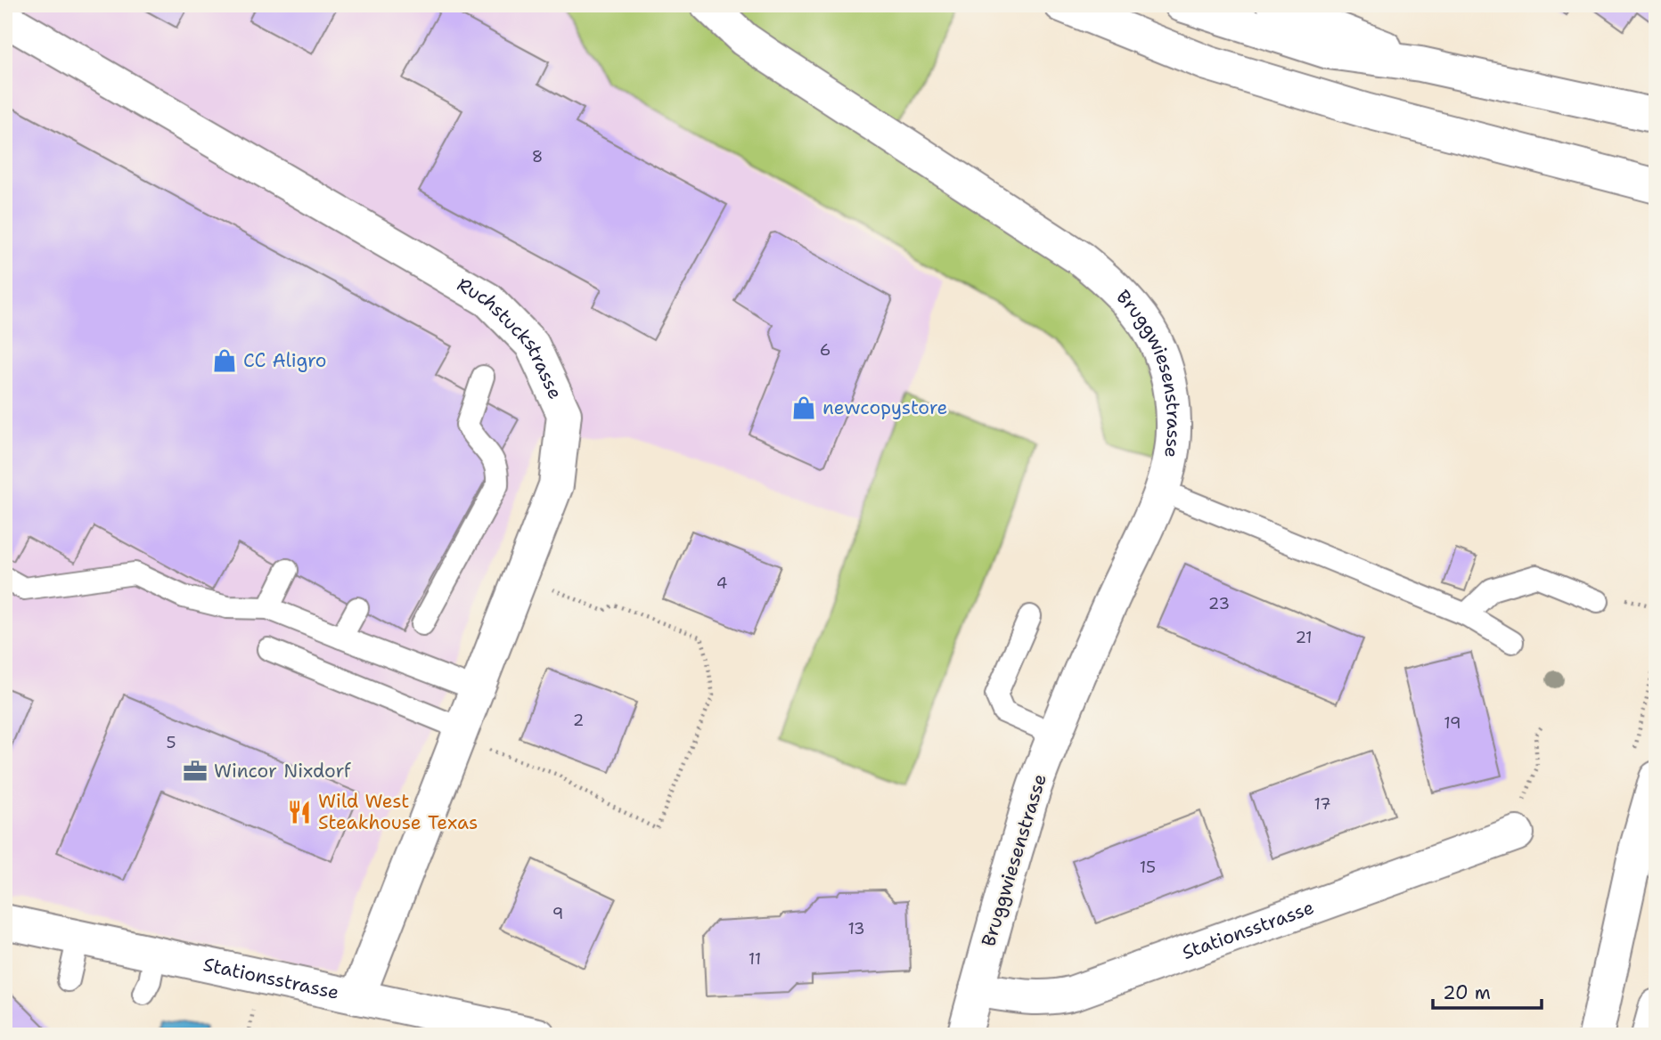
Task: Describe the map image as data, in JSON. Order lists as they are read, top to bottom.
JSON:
{
  "streets": {
    "main road": ["Ruchstuckstrasse", "Bruggwiesenstrasse", "Stationsstrasse"]
  },
  "crossings": [
    ["Ruchstuckstrasse", "Stationsstrasse"],
    ["Bruggwiesenstrasse", "Stationsstrasse"]
  ],
  "places": {
    "shop": ["CC Aligro", "newcopystore"],
    "office": ["Wincor Nixdorf"],
    "restaurant": ["Wild West Steakhouse Texas"]
  },
  "house_numbers": [
    "8",
    "6",
    "4",
    "23",
    "21",
    "2",
    "19",
    "5",
    "17",
    "15",
    "9",
    "13",
    "11"
  ],
  "scale_bar": "20 m"
}
